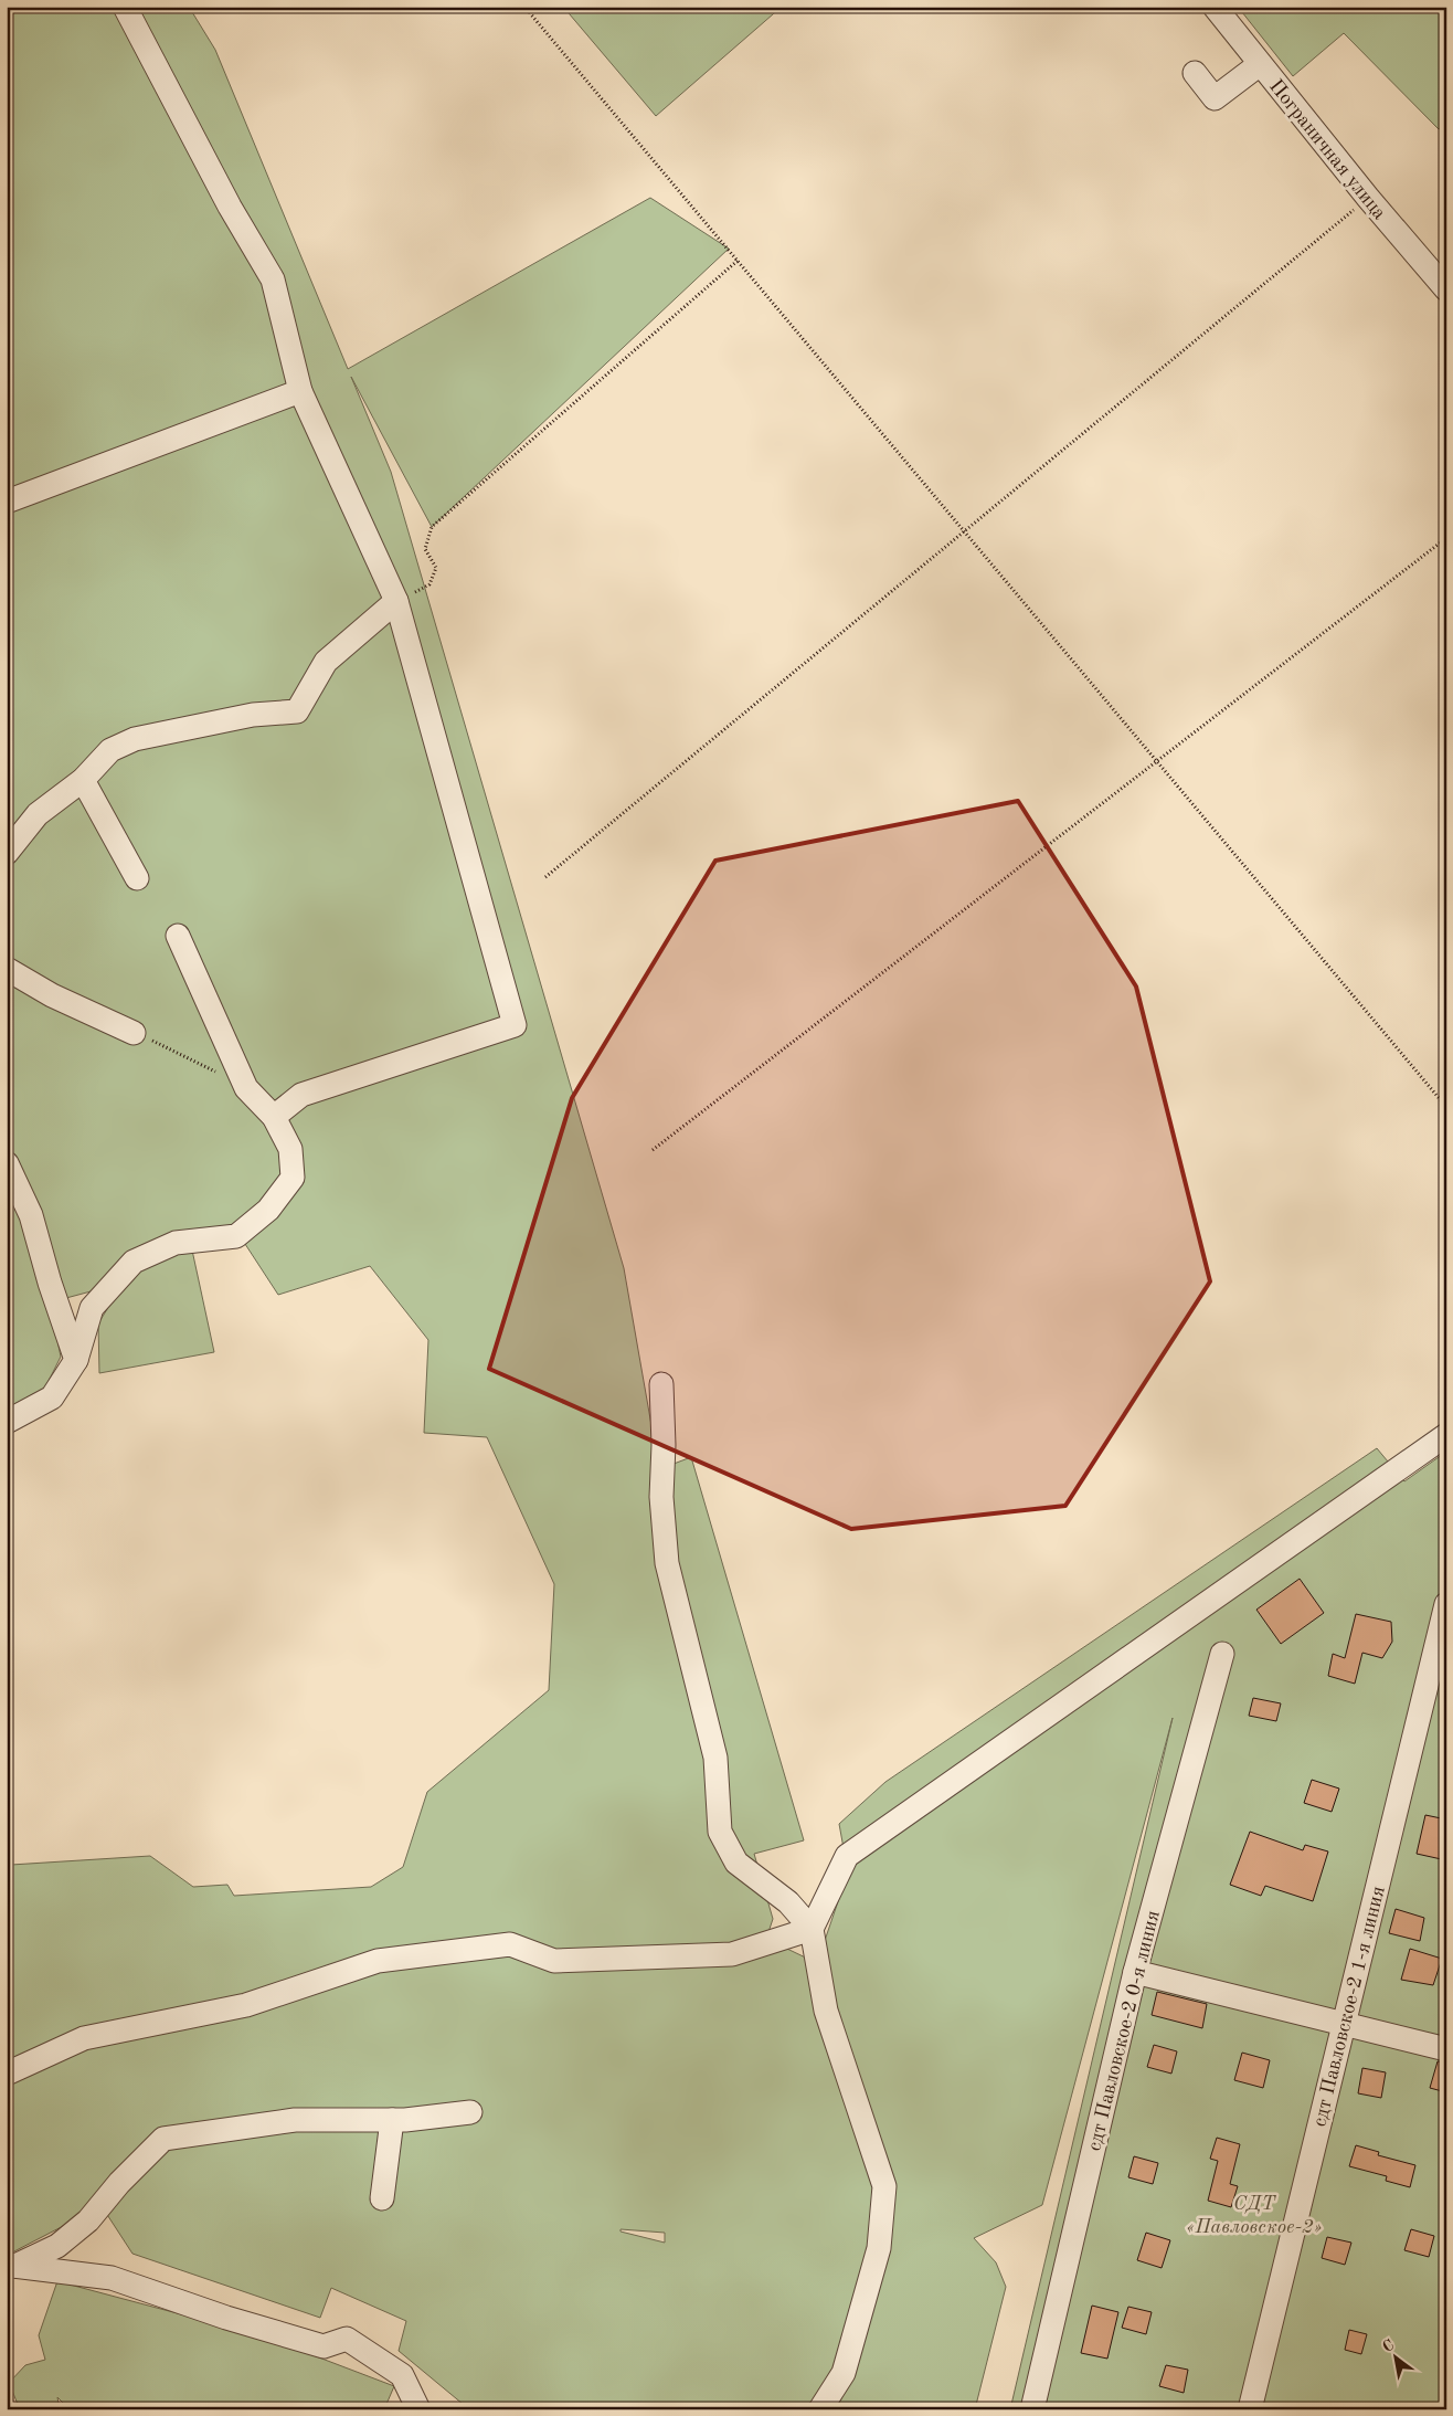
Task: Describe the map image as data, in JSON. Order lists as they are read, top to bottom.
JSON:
{
  "streets": {
    "street": ["Пограничная улица", "сдт Павловское-2 1-я линия", "сдт Павловское-2 0-я линия"]
  },
  "parks": ["СДТ «Павловское-2»"],
  "north": "top left"
}
